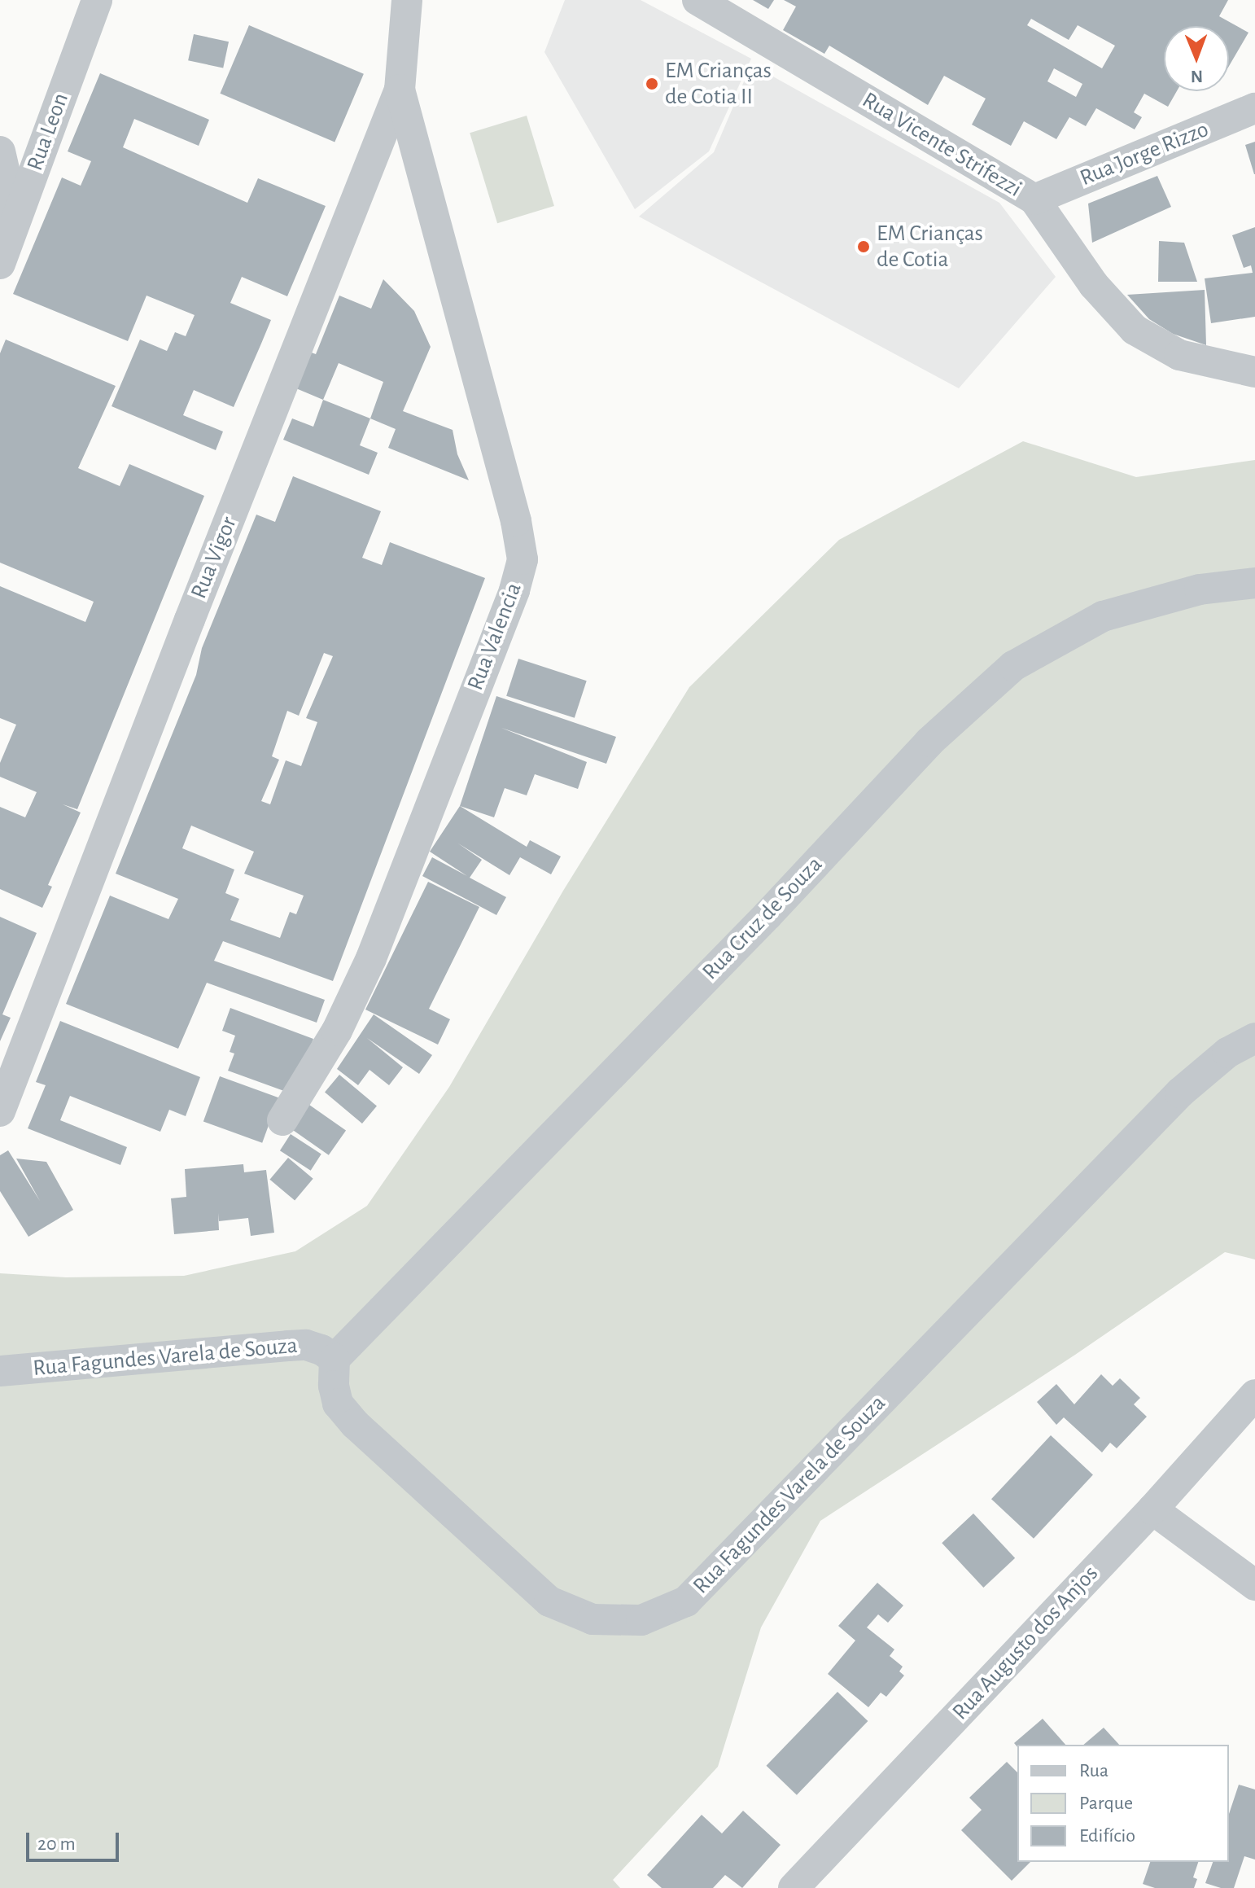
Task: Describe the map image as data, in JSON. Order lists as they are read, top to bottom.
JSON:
{
  "streets": {
    "street": [
      "Rua Leon",
      "Rua Vicente Strifezzi",
      "Rua Jorge Rizzo",
      "Rua Vigor",
      "Rua Valencia",
      "Rua Cruz de Souza",
      "Rua Fagundes Varela de Souza",
      "Rua Augusto dos Anjos"
    ]
  },
  "crossings": [
    ["Rua Vicente Strifezzi", "Rua Jorge Rizzo"],
    ["Rua Vigor", "Rua Valencia"],
    ["Rua Cruz de Souza", "Rua Fagundes Varela de Souza"]
  ],
  "places": ["EM Crianças de Cotia II", "EM Crianças de Cotia"],
  "legend": ["Rua", "Parque", "Edifício"],
  "scale_bar": "20 m",
  "north": "bottom"
}
